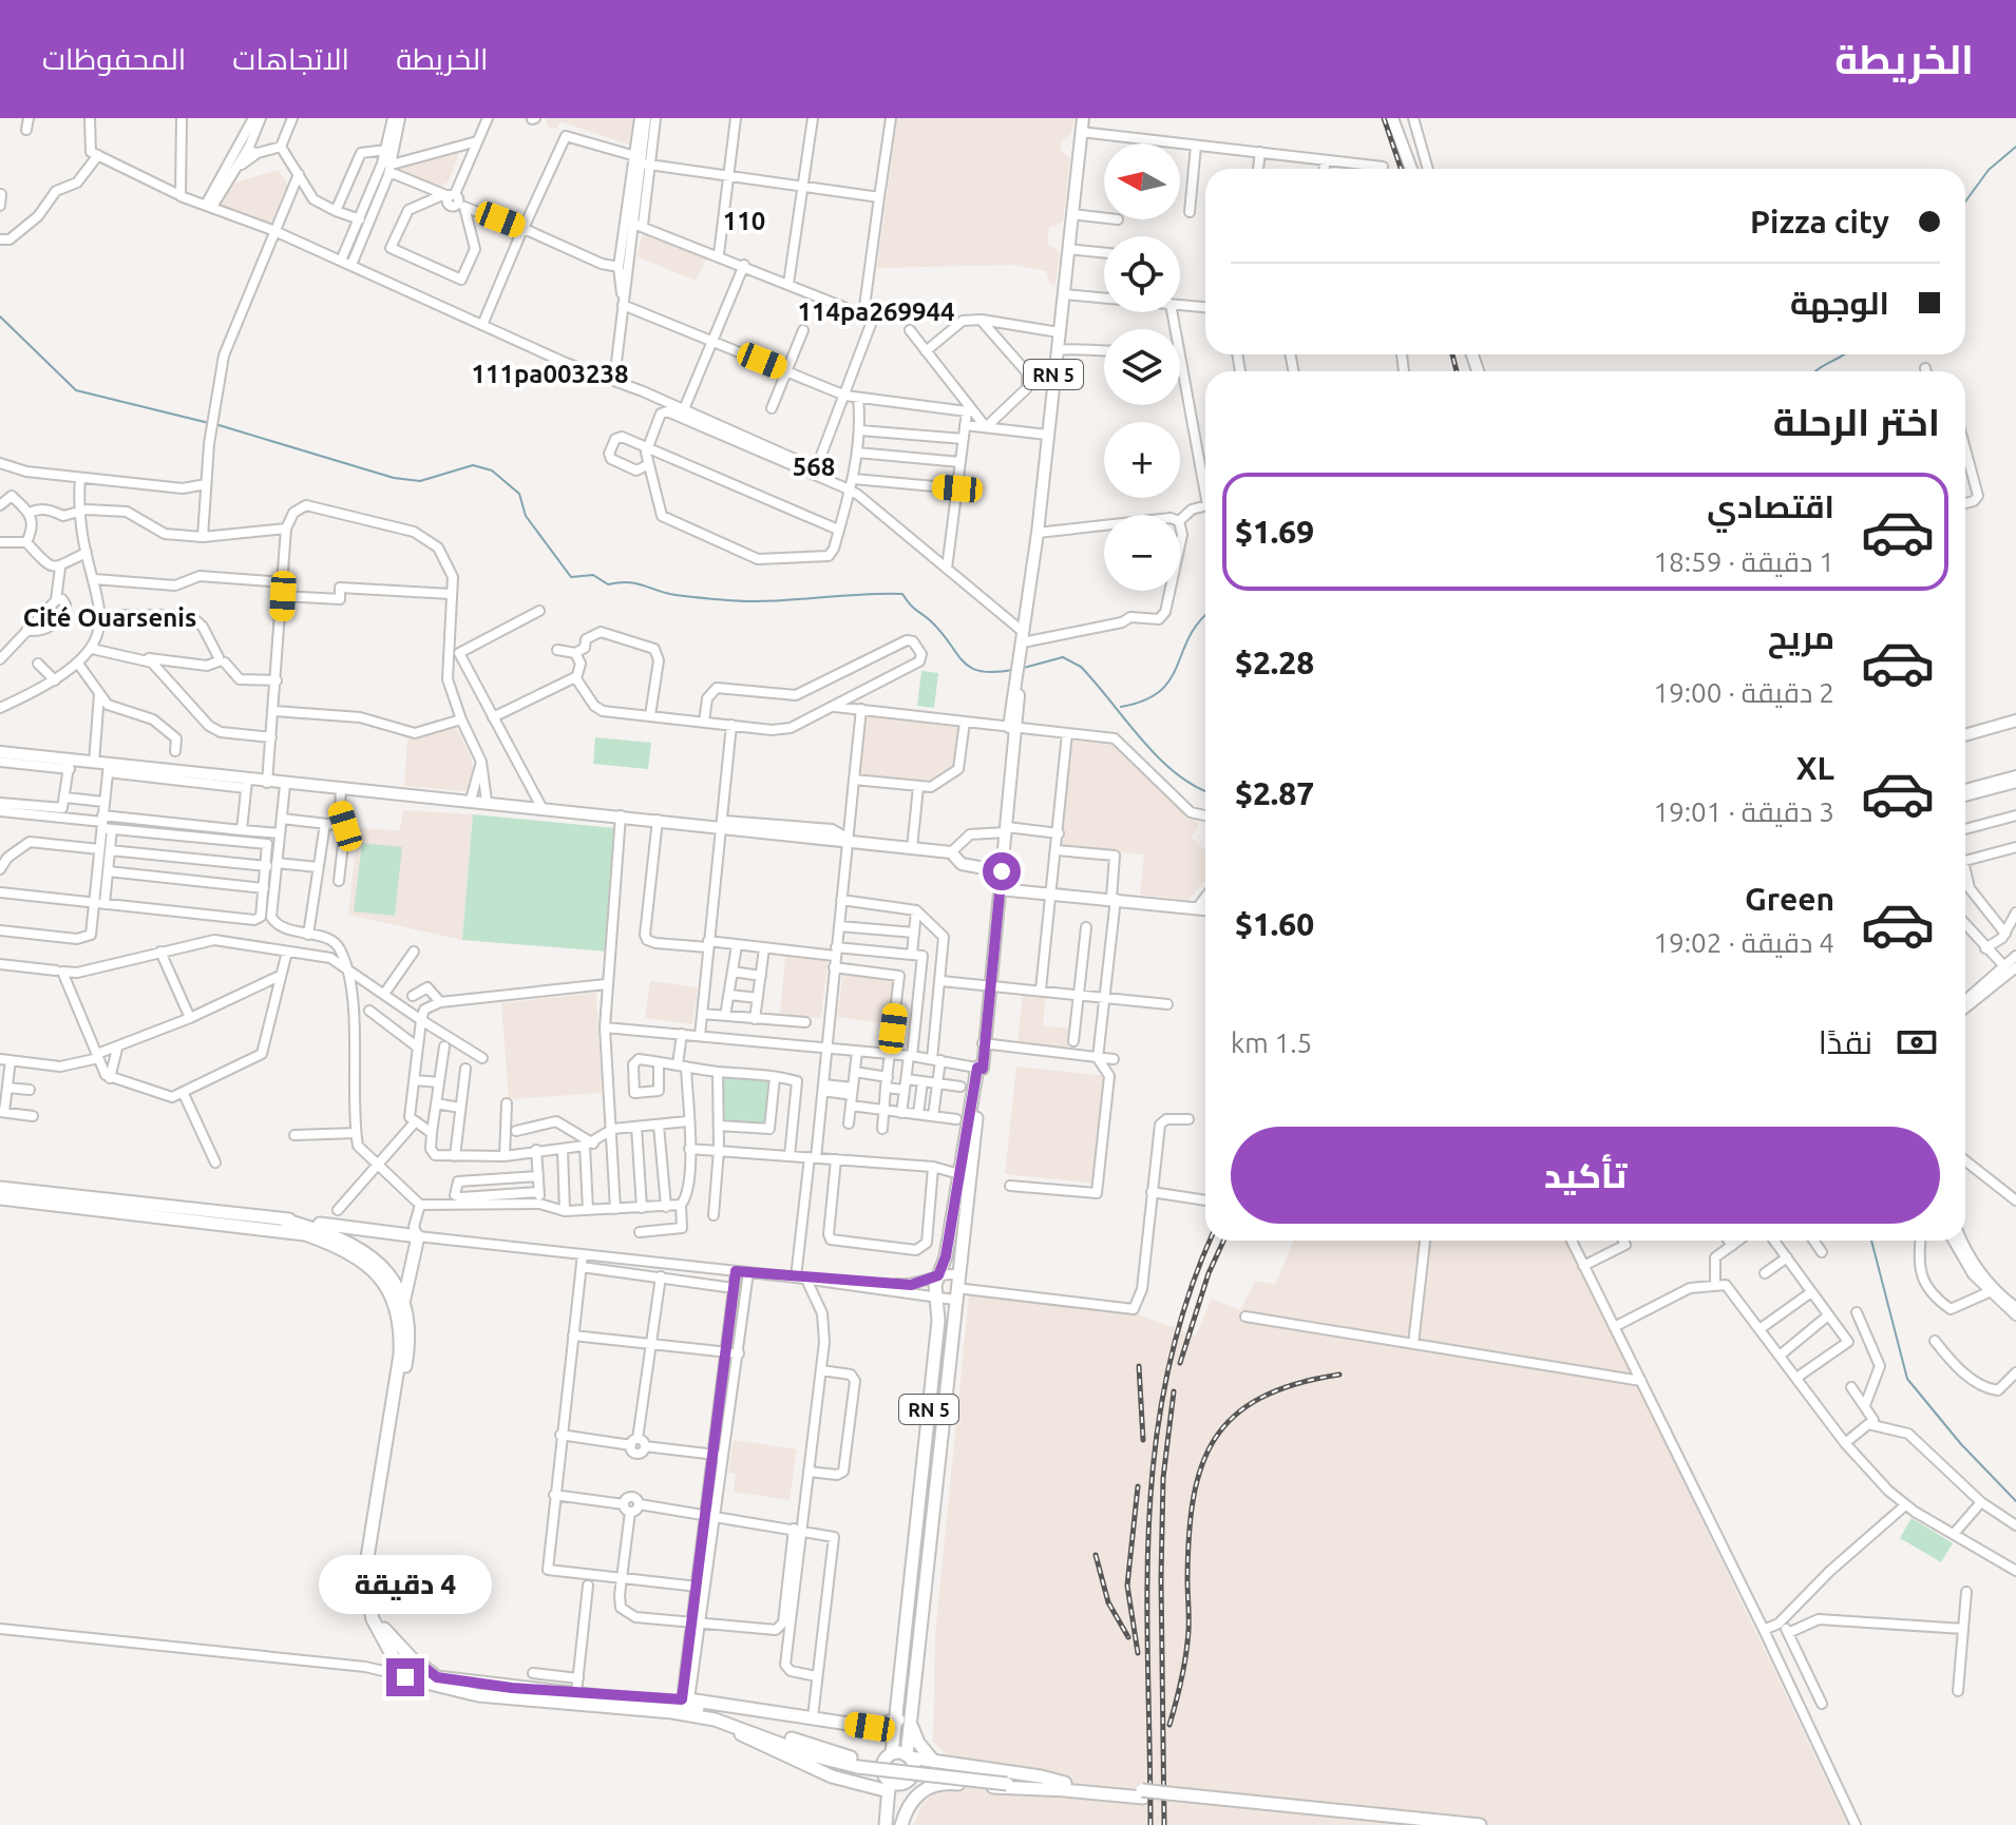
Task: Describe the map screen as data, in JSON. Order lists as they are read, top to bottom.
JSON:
{
  "streets": {
    "highway": ["RN 5"]
  },
  "districts": [
    "110",
    "114pa269944",
    "111pa003238",
    "568",
    "Cité Ouarsenis"
  ],
  "north": "left",
  "page": {
    "header": "الخريطة",
    "nav": ["الخريطة", "الاتجاهات", "المحفوظات"],
    "map_buttons": ["+", "−"],
    "banner": ["Pizza city", "الوجهة"],
    "heading": "اختر الرحلة",
    "list": [
      {
        "name": "اقتصادي",
        "note": "1 دقيقة · 18:59",
        "value": "$1.69"
      },
      {
        "name": "مريح",
        "note": "2 دقيقة · 19:00",
        "value": "$2.28"
      },
      {
        "name": "XL",
        "note": "3 دقيقة · 19:01",
        "value": "$2.87"
      },
      {
        "name": "Green",
        "note": "4 دقيقة · 19:02",
        "value": "$1.60"
      }
    ],
    "pay": ["نقدًا", "1.5 km"],
    "buttons": "تأكيد",
    "bubble": "4 دقيقة"
  }
}
